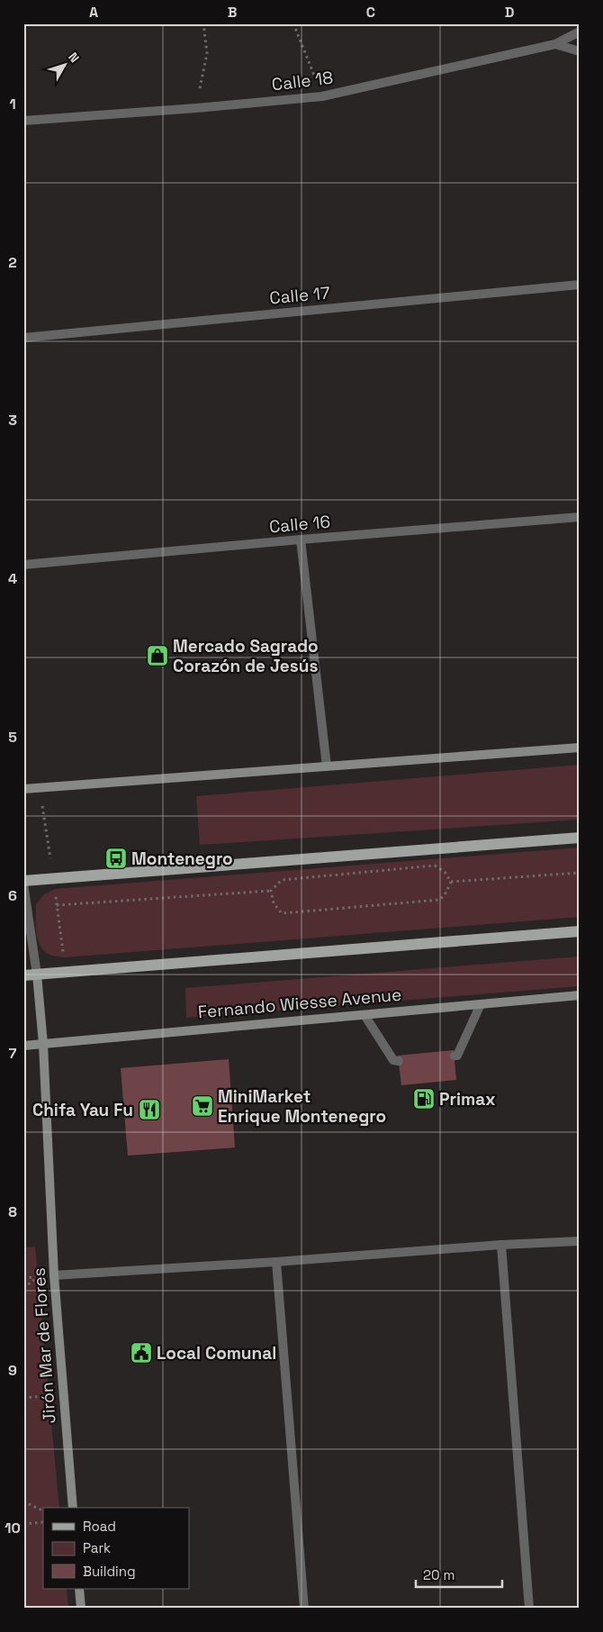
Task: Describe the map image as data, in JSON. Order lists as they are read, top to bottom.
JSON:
{
  "streets": {
    "main road": ["Fernando Wiesse Avenue", "Jirón Mar de Flores"],
    "street": ["Calle 18", "Calle 17", "Calle 16"]
  },
  "crossings": [
    ["Fernando Wiesse Avenue", "Jirón Mar de Flores"]
  ],
  "places": {
    "shop": ["Mercado Sagrado Corazón de Jesús"],
    "bus stop": ["Montenegro"],
    "fuel station": ["Primax"],
    "supermarket": ["MiniMarket Enrique Montenegro"],
    "restaurant": ["Chifa Yau Fu"],
    "public building": ["Local Comunal"]
  },
  "legend": ["Road", "Park", "Building"],
  "scale_bar": "20 m",
  "north": "top right",
  "grid": {
    "columns": [
      "A",
      "B",
      "C",
      "D"
    ],
    "rows": [
      "1",
      "2",
      "3",
      "4",
      "5",
      "6",
      "7",
      "8",
      "9",
      "10"
    ]
  }
}
